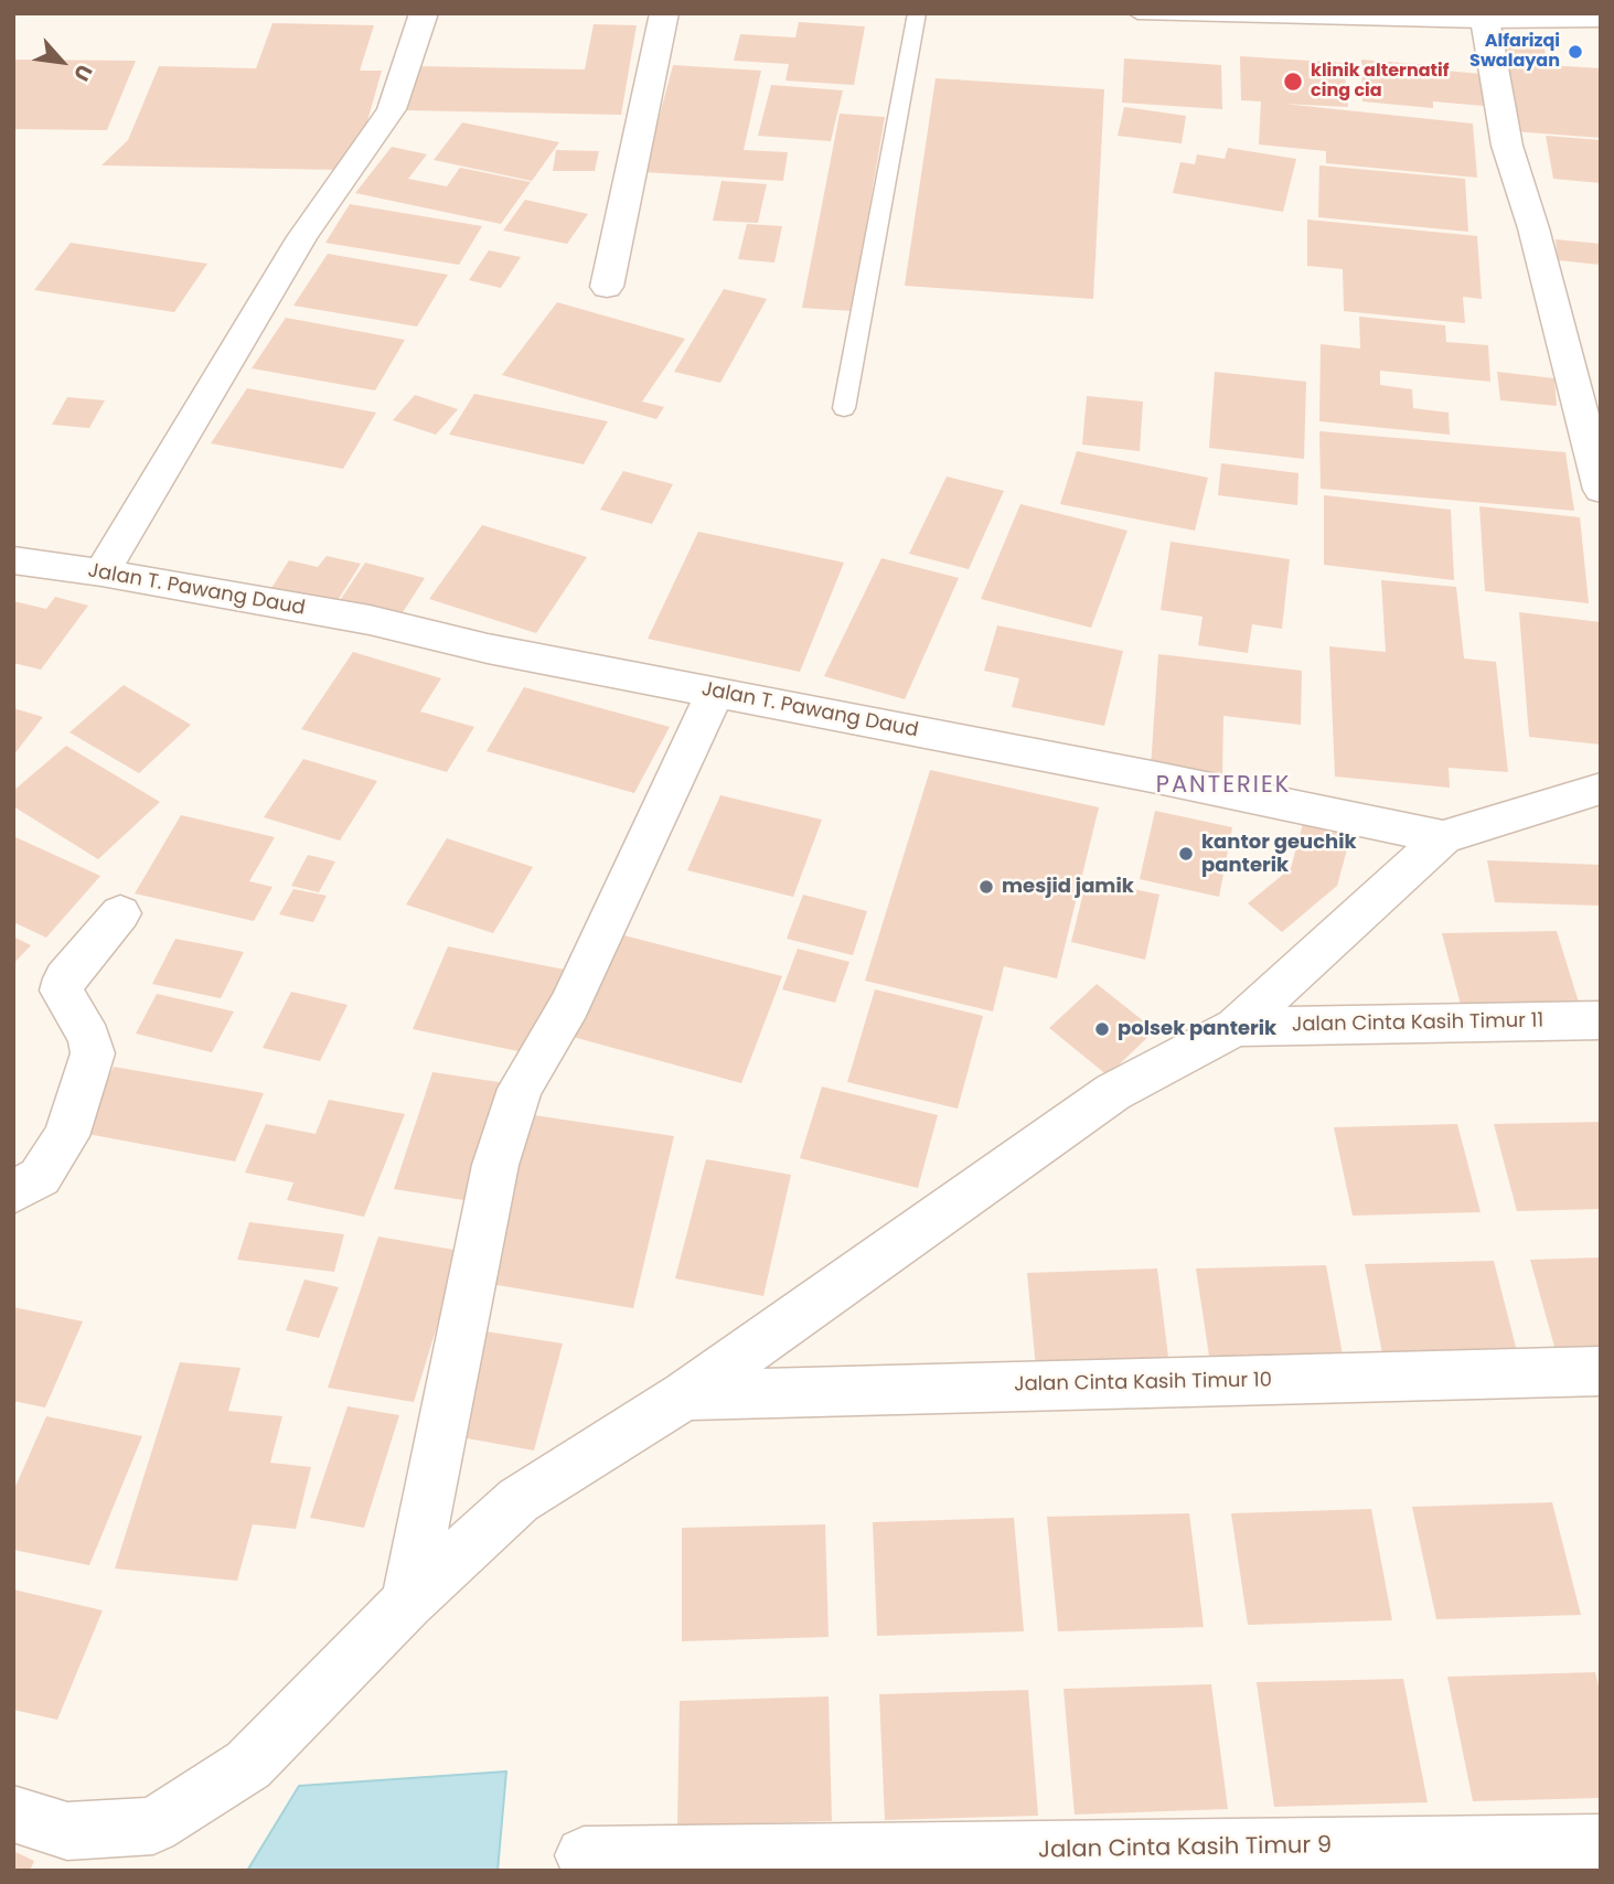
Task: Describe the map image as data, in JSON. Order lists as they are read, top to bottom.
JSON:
{
  "streets": {
    "street": [
      "Jalan T. Pawang Daud",
      "Jalan Cinta Kasih Timur 11",
      "Jalan Cinta Kasih Timur 10",
      "Jalan Cinta Kasih Timur 9"
    ]
  },
  "districts": ["PANTERIEK"],
  "places": [
    "Alfarizqi Swalayan",
    "klinik alternatif cing cia",
    "kantor geuchik panterik",
    "mesjid jamik",
    "polsek panterik"
  ],
  "north": "bottom right"
}
